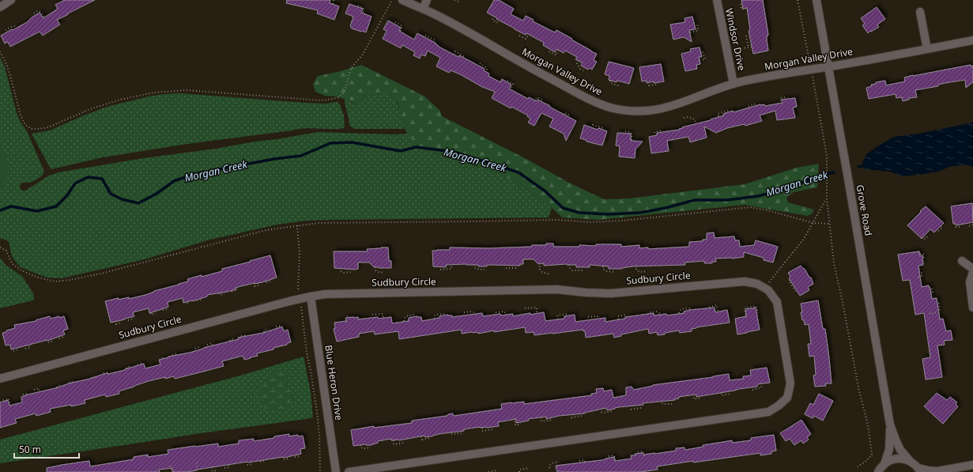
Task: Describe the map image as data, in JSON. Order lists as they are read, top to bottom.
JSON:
{
  "streets": {
    "street": [
      "Windsor Drive",
      "Morgan Valley Drive",
      "Grove Road",
      "Sudbury Circle",
      "Blue Heron Drive"
    ]
  },
  "crossings": [
    ["Windsor Drive", "Morgan Valley Drive"],
    ["Morgan Valley Drive", "Grove Road"],
    ["Sudbury Circle", "Blue Heron Drive"]
  ],
  "water": ["Morgan Creek"],
  "scale_bar": "50 m"
}
